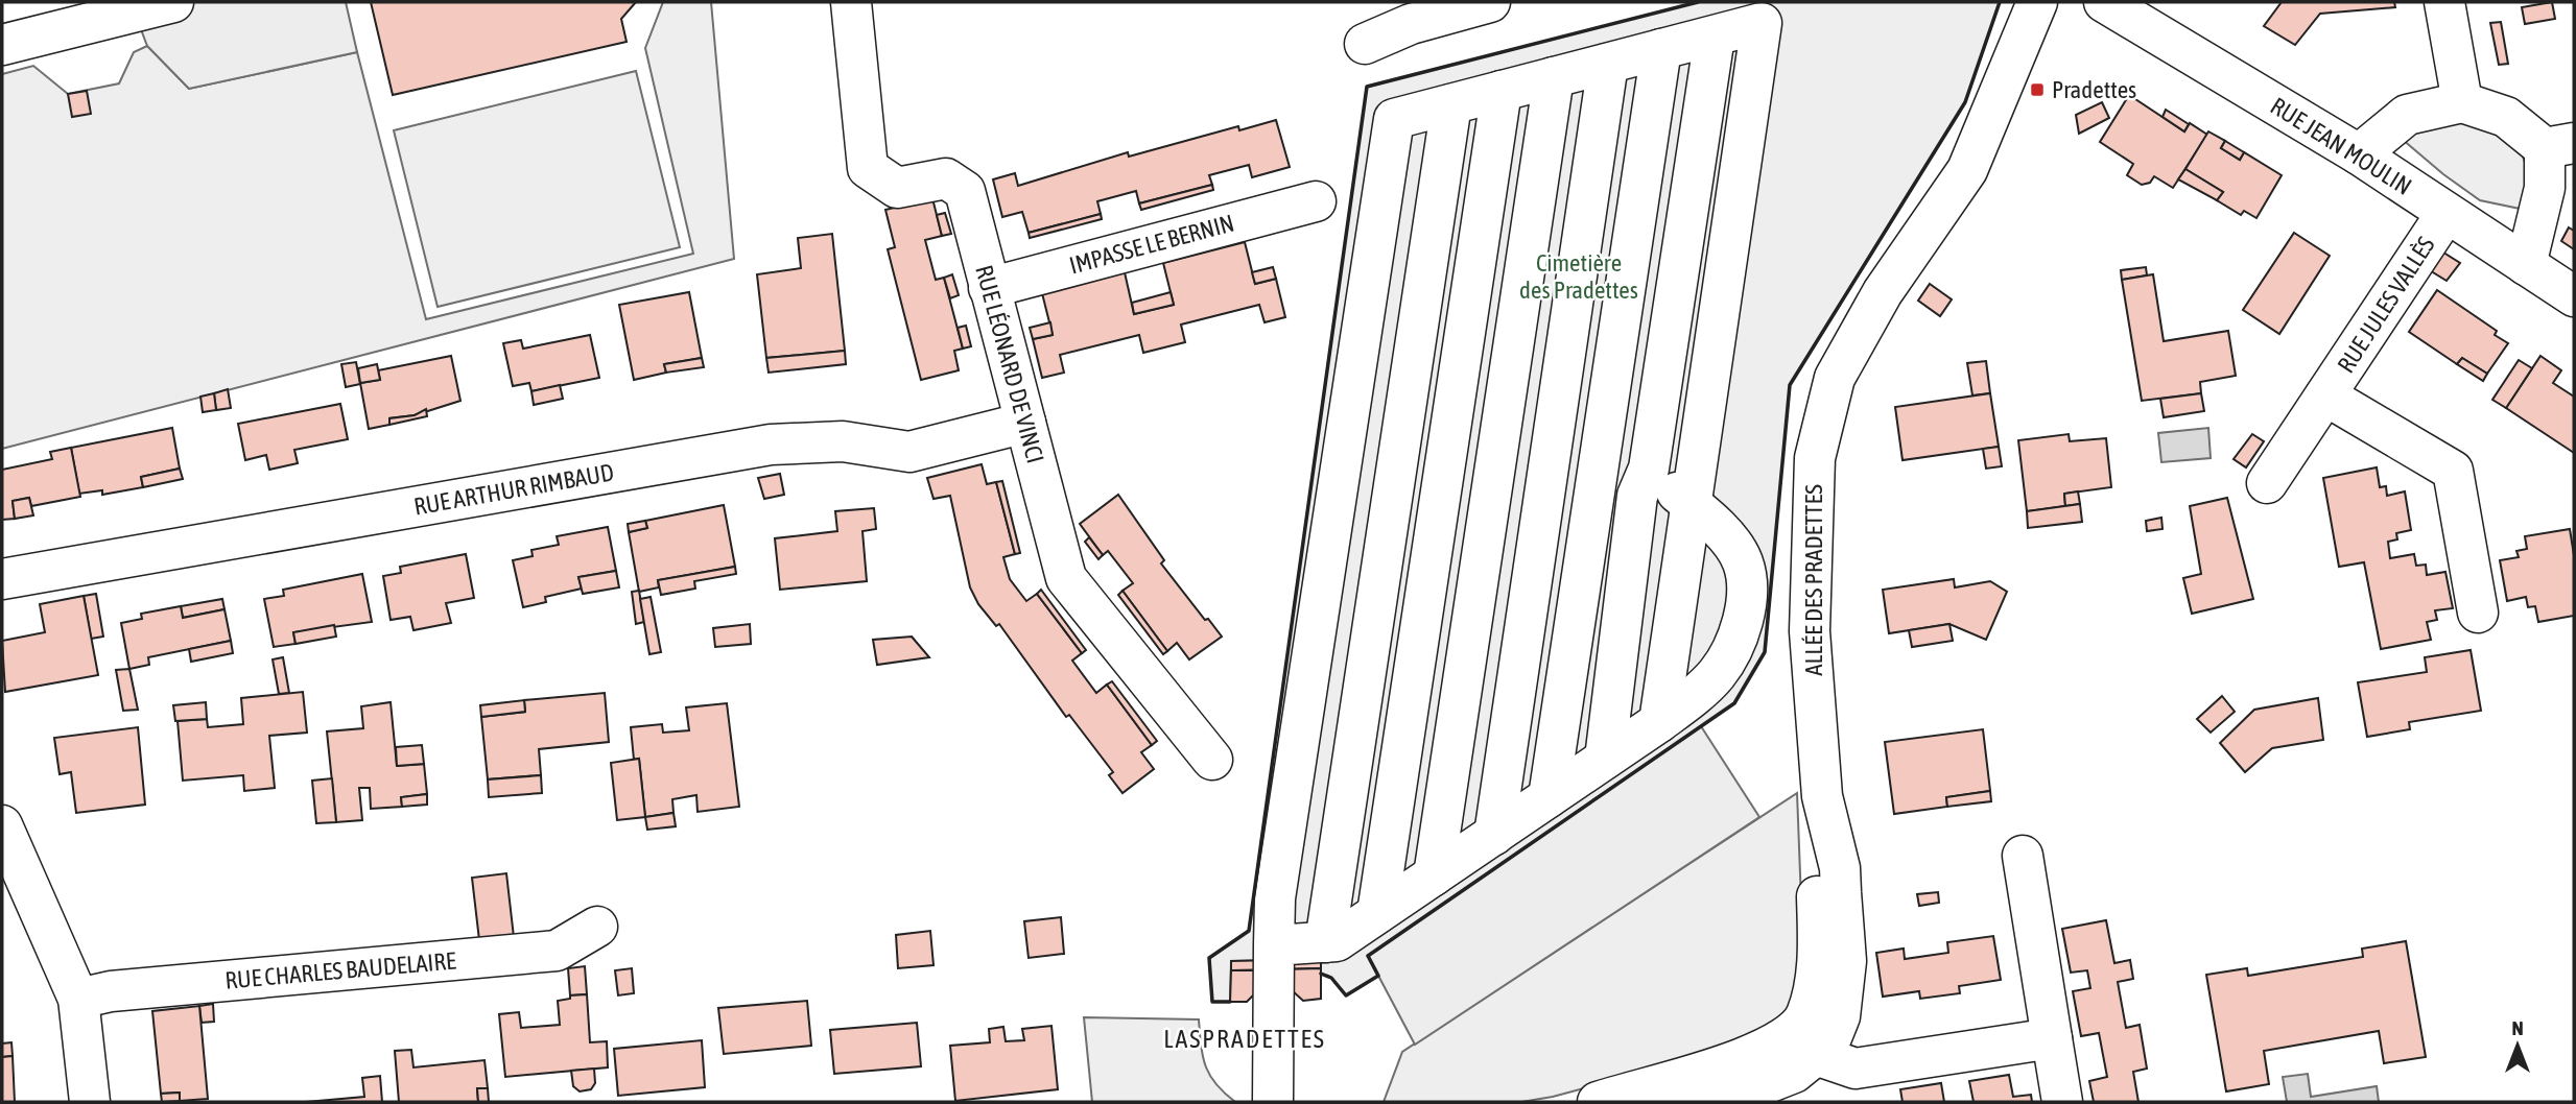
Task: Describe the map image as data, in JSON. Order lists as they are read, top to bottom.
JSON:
{
  "streets": {
    "street": [
      "RUE JEAN MOULIN",
      "IMPASSE LE BERNIN",
      "RUE JULES VALLÈS",
      "RUE LÉONARD DE VINCI",
      "RUE ARTHUR RIMBAUD",
      "ALLÉE DES PRADETTES",
      "RUE CHARLES BAUDELAIRE"
    ]
  },
  "crossings": [
    ["RUE JEAN MOULIN", "RUE JULES VALLÈS"],
    ["IMPASSE LE BERNIN", "RUE LÉONARD DE VINCI"],
    ["RUE LÉONARD DE VINCI", "RUE ARTHUR RIMBAUD"]
  ],
  "districts": ["LASPRADETTES"],
  "parks": ["Cimetière des Pradettes"],
  "places": {
    "transit": ["Pradettes"]
  },
  "north": "top"
}
